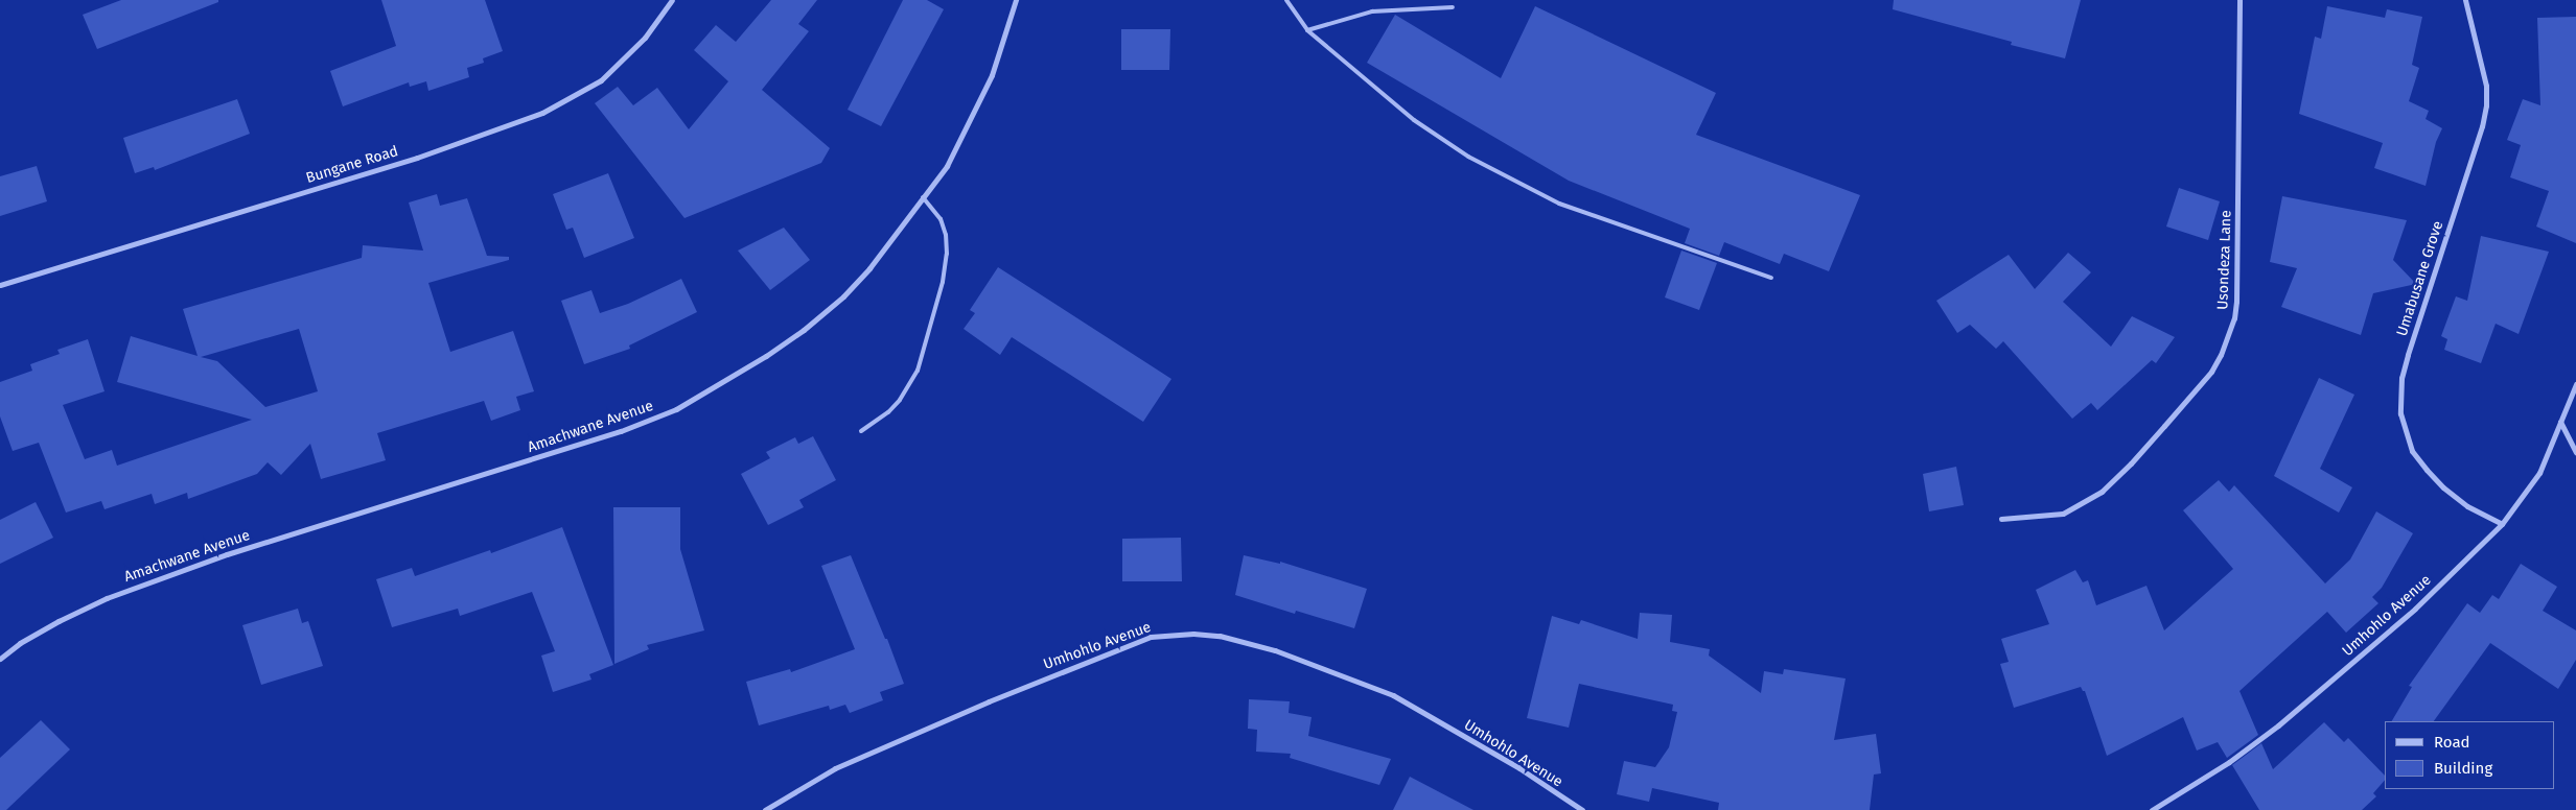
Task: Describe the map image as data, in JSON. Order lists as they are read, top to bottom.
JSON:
{
  "streets": {
    "street": [
      "Bungane Road",
      "Usondeza Lane",
      "Umabusane Grove",
      "Amachwane Avenue",
      "Umhohlo Avenue"
    ]
  },
  "crossings": [
    ["Umabusane Grove", "Umhohlo Avenue"]
  ],
  "legend": ["Road", "Building"]
}
